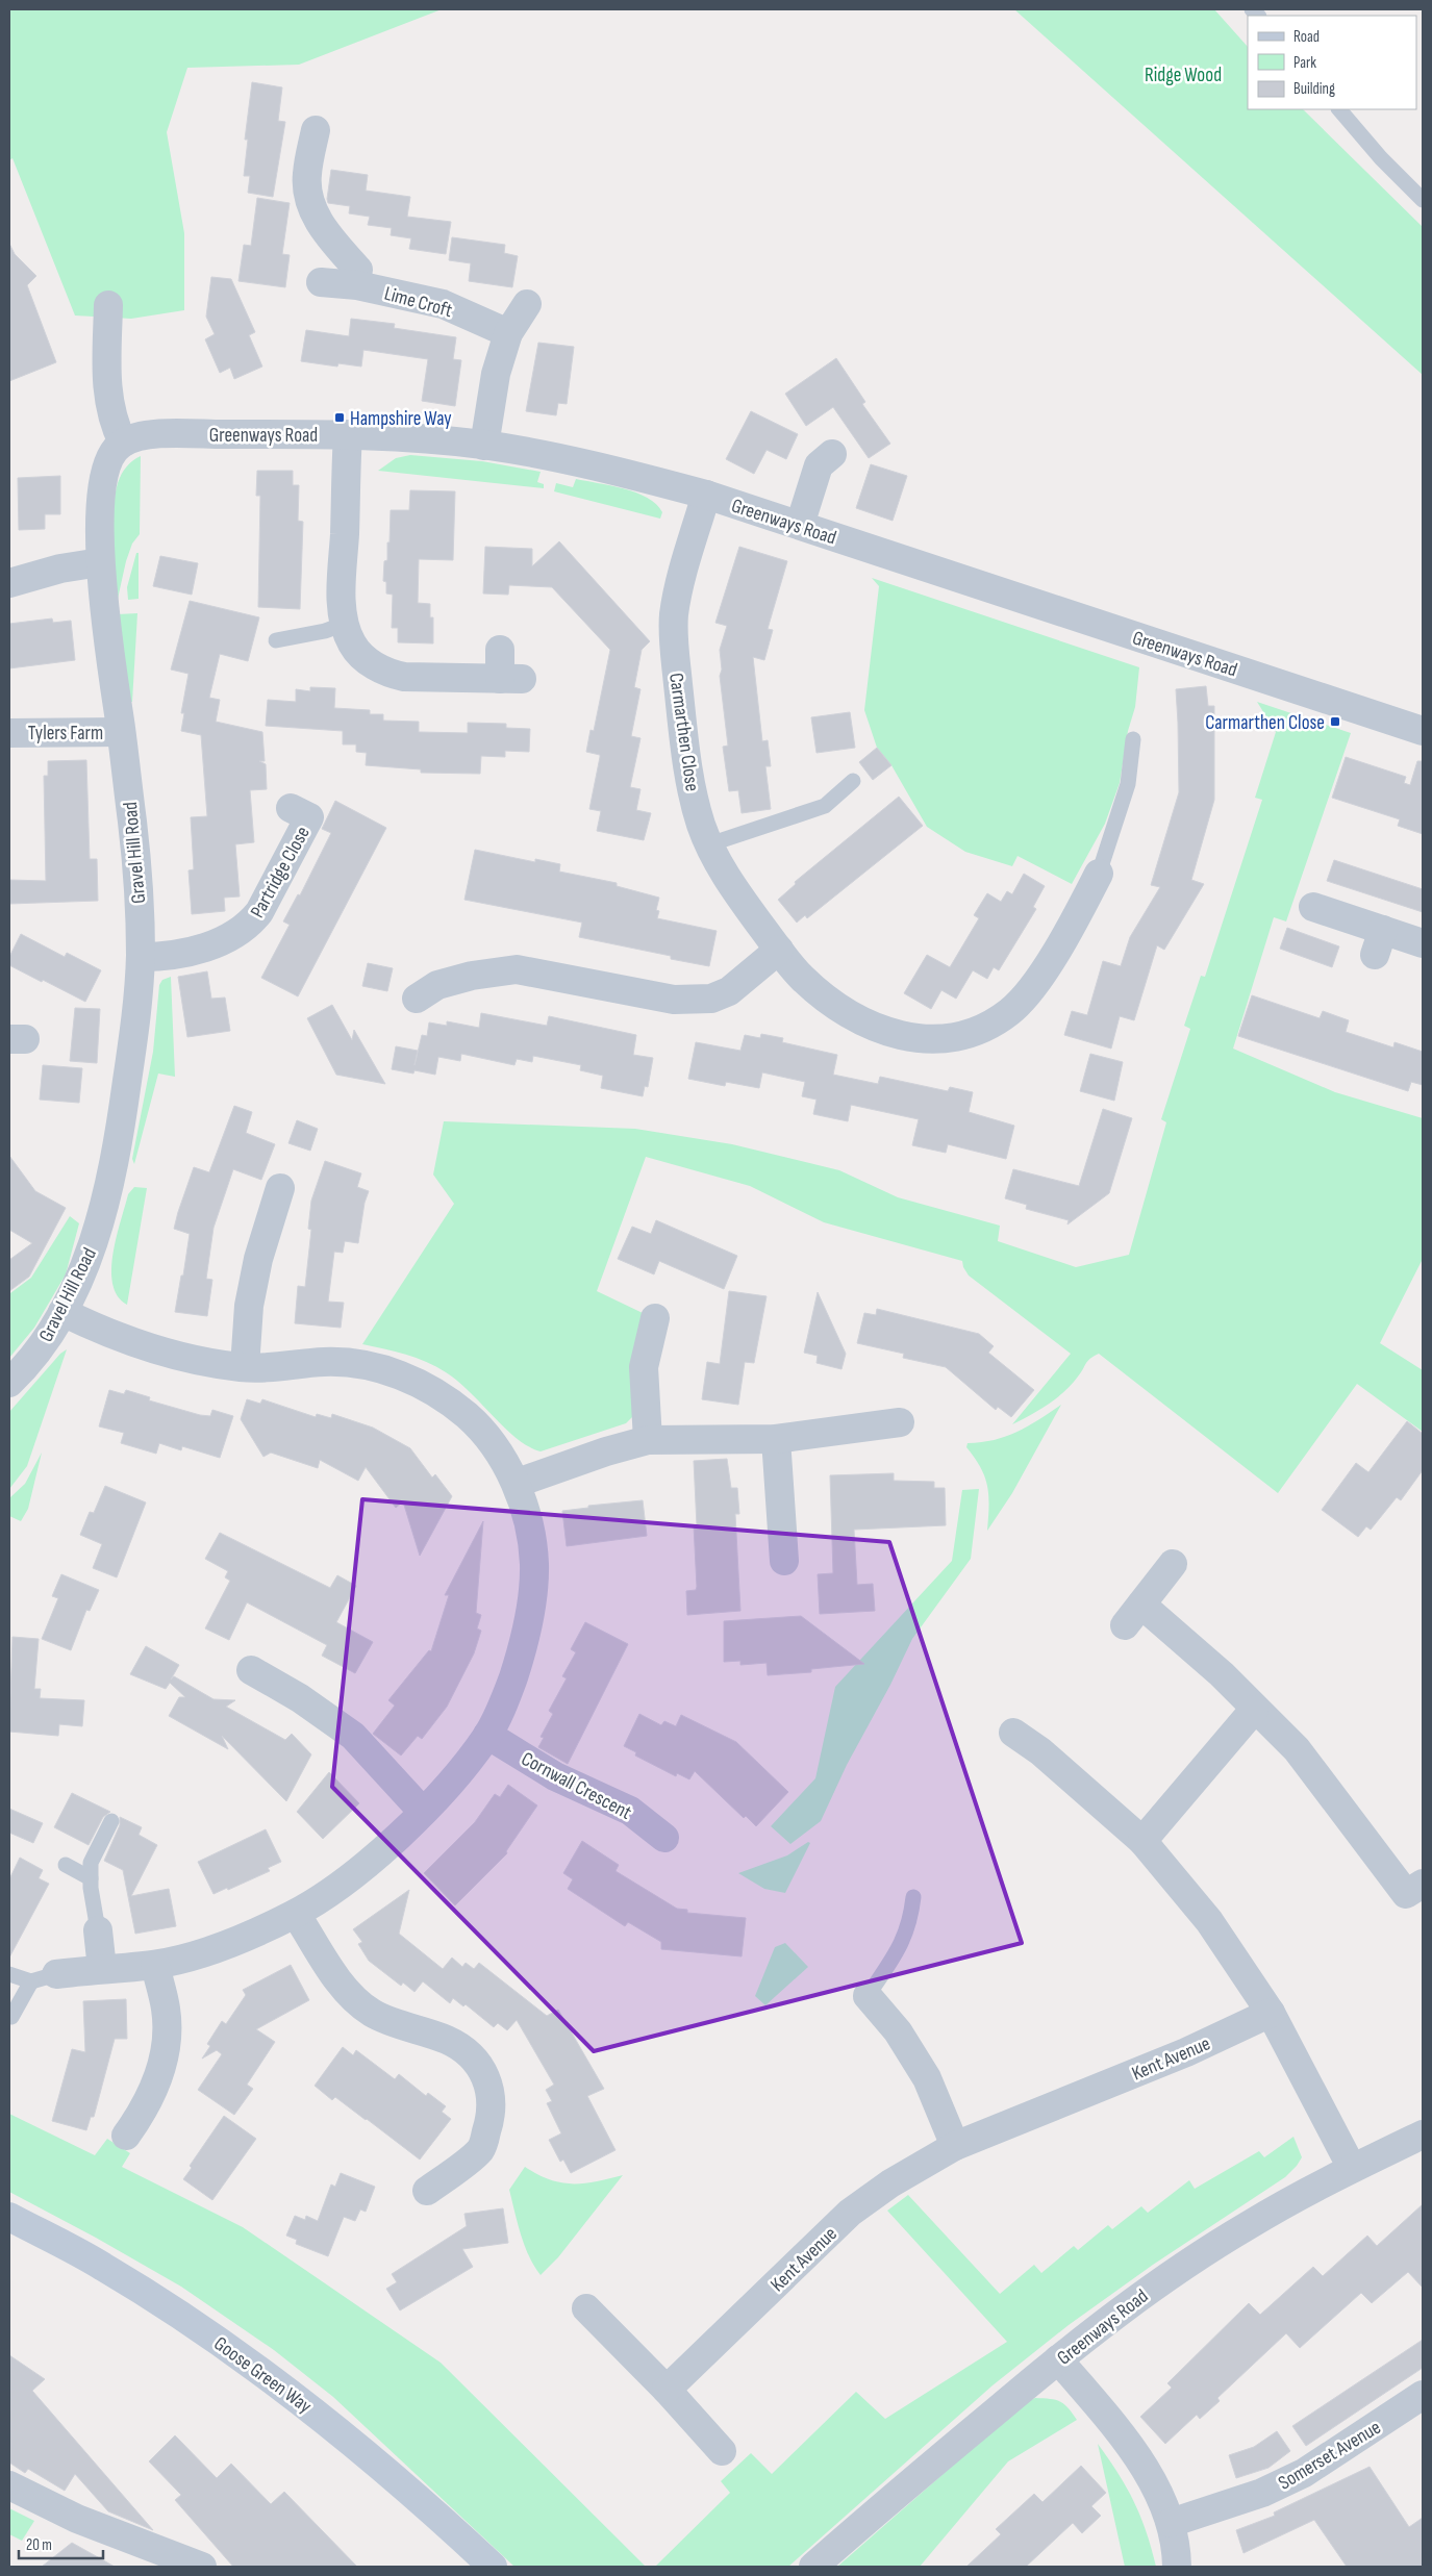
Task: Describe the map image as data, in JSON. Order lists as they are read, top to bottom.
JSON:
{
  "streets": {
    "main road": ["Goose Green Way"],
    "street": [
      "Lime Croft",
      "Greenways Road",
      "Tylers Farm",
      "Carmarthen Close",
      "Gravel Hill Road",
      "Partridge Close",
      "Cornwall Crescent",
      "Kent Avenue",
      "Somerset Avenue"
    ]
  },
  "crossings": [
    ["Greenways Road", "Carmarthen Close"],
    ["Greenways Road", "Gravel Hill Road"],
    ["Tylers Farm", "Gravel Hill Road"],
    ["Gravel Hill Road", "Partridge Close"]
  ],
  "parks": ["Ridge Wood"],
  "places": {
    "transit": ["Hampshire Way", "Carmarthen Close"]
  },
  "legend": ["Road", "Park", "Building"],
  "scale_bar": "20 m"
}
